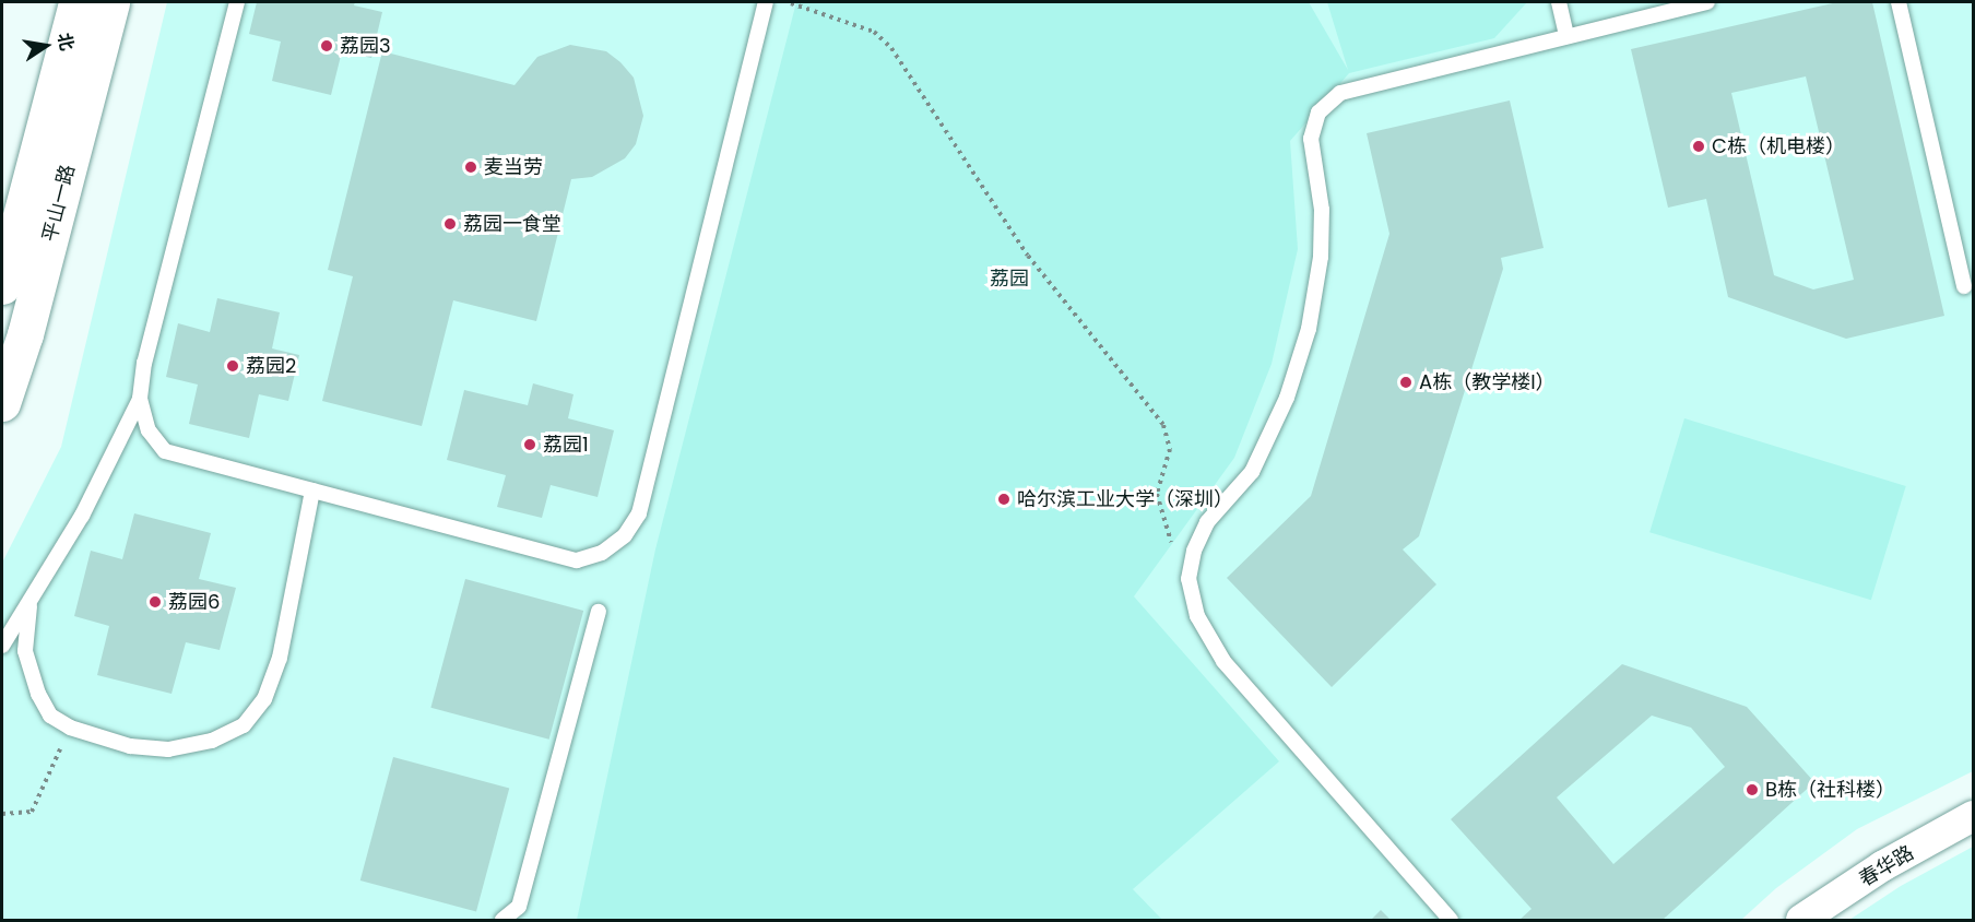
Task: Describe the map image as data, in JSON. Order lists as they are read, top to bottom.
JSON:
{
  "streets": {
    "street": ["平山一路", "春华路"]
  },
  "parks": ["荔园"],
  "places": [
    "荔园3",
    "C栋（机电楼）",
    "麦当劳",
    "荔园一食堂",
    "荔园2",
    "A栋（教学楼I）",
    "荔园1",
    "哈尔滨工业大学（深圳）",
    "荔园6",
    "B栋（社科楼）"
  ],
  "north": "right"
}
